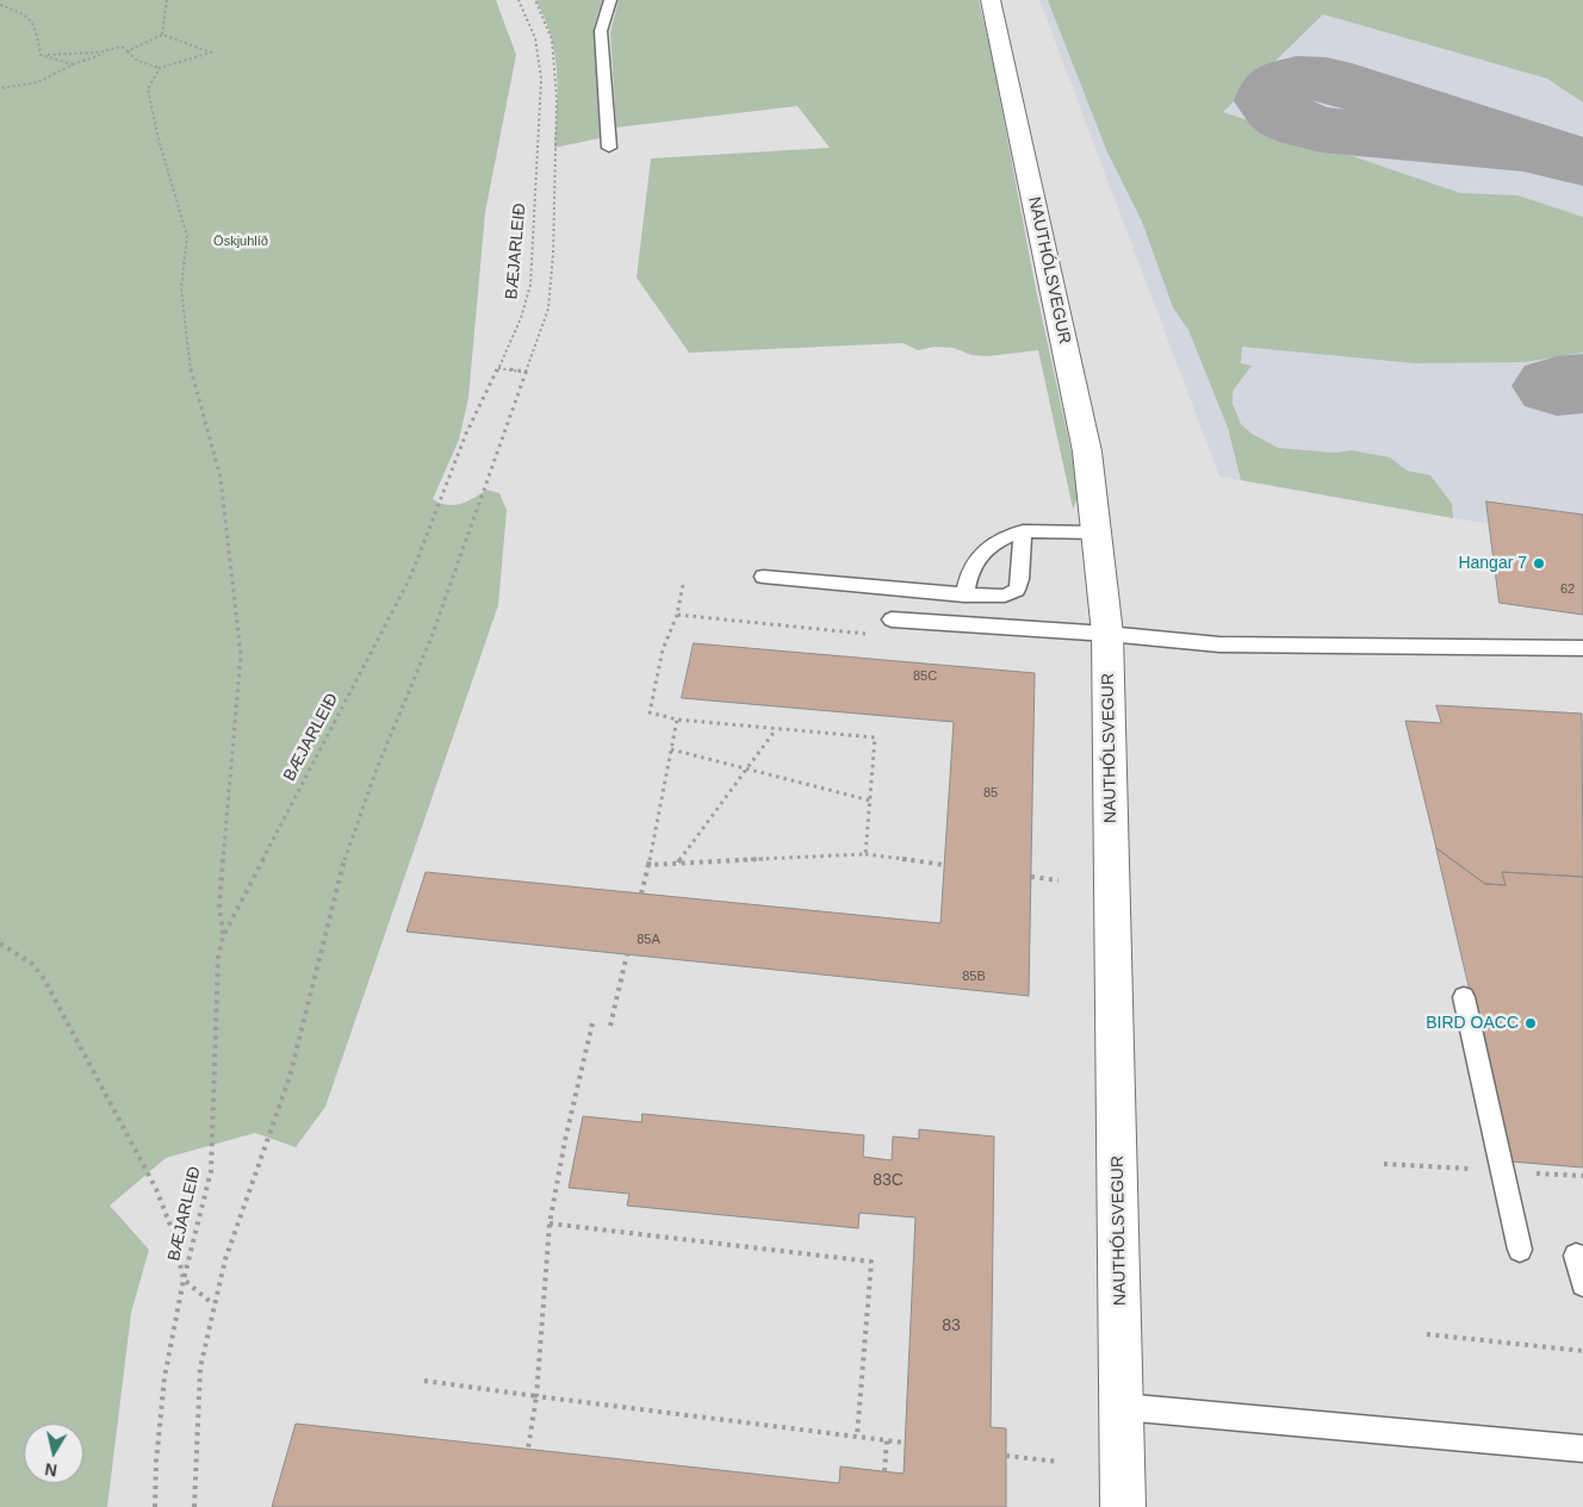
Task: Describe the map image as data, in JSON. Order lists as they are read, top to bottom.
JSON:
{
  "streets": {
    "street": ["NAUTHÓLSVEGUR"],
    "path": ["BÆJARLEIÐ"]
  },
  "parks": ["Öskjuhlíð"],
  "places": ["Hangar 7", "BIRD OACC"],
  "house_numbers": [
    "62",
    "85C",
    "85",
    "85A",
    "85B",
    "83C",
    "83"
  ],
  "north": "bottom"
}
